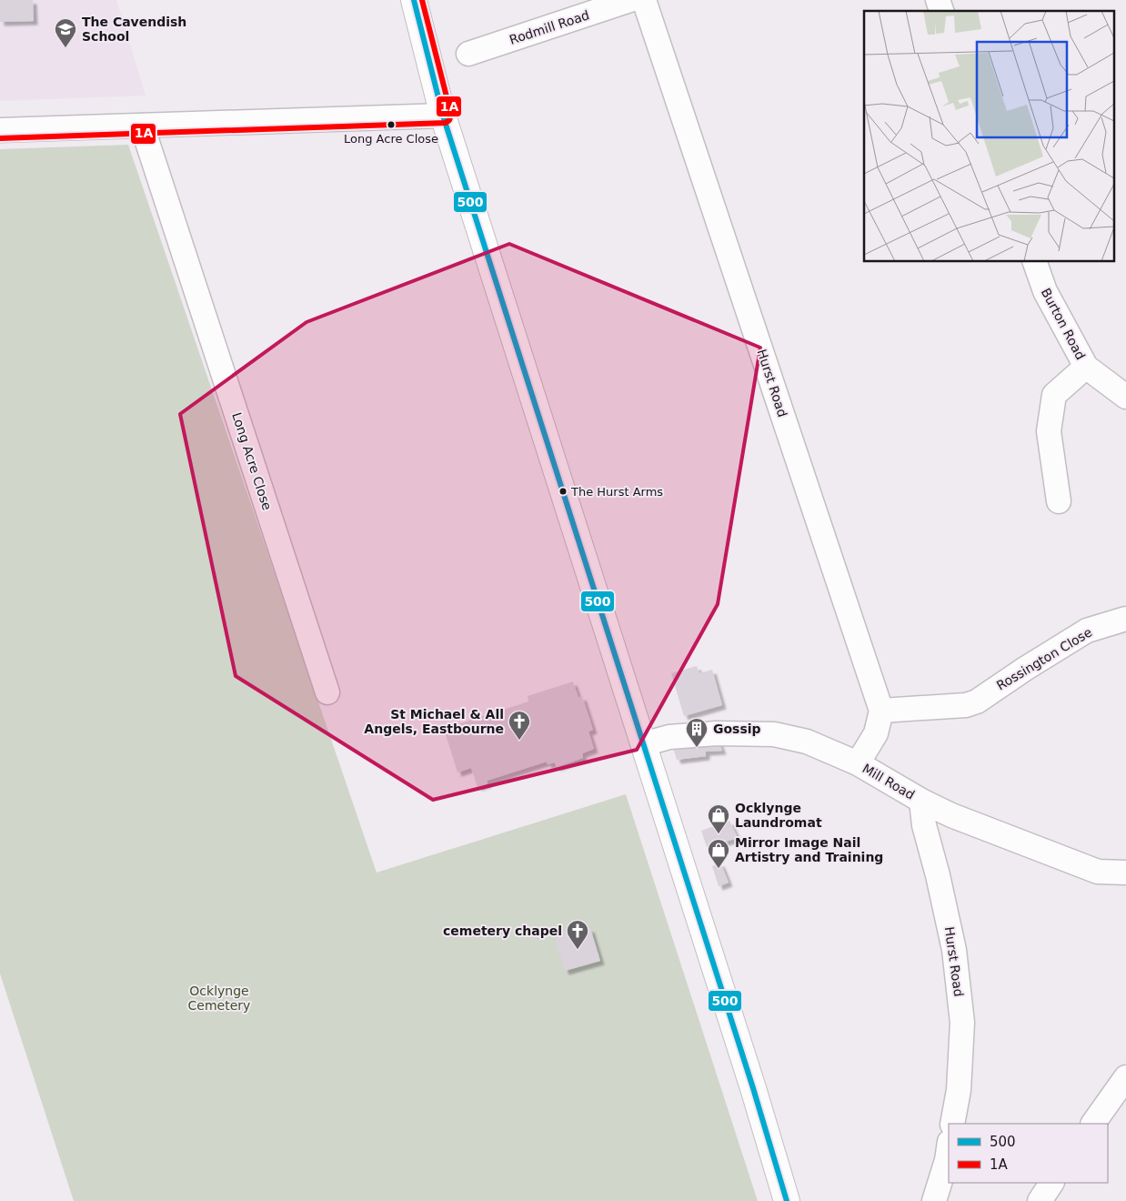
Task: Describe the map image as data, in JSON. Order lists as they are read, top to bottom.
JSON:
{
  "streets": {
    "street": [
      "Rodmill Road",
      "Burton Road",
      "Hurst Road",
      "Long Acre Close",
      "Rossington Close",
      "Mill Road"
    ]
  },
  "crossings": [
    ["Hurst Road", "Rossington Close"],
    ["Hurst Road", "Mill Road"]
  ],
  "parks": ["Ocklynge Cemetery"],
  "places": {
    "school or university": ["The Cavendish School"],
    "other": ["Long Acre Close", "The Hurst Arms"],
    "church": ["St Michael & All Angels, Eastbourne", "cemetery chapel"],
    "building": ["Gossip"],
    "shop": ["Ocklynge Laundromat", "Mirror Image Nail Artistry and Training"]
  },
  "lines": ["transit line 500", "transit line 1A"],
  "legend": ["500", "1A"]
}
